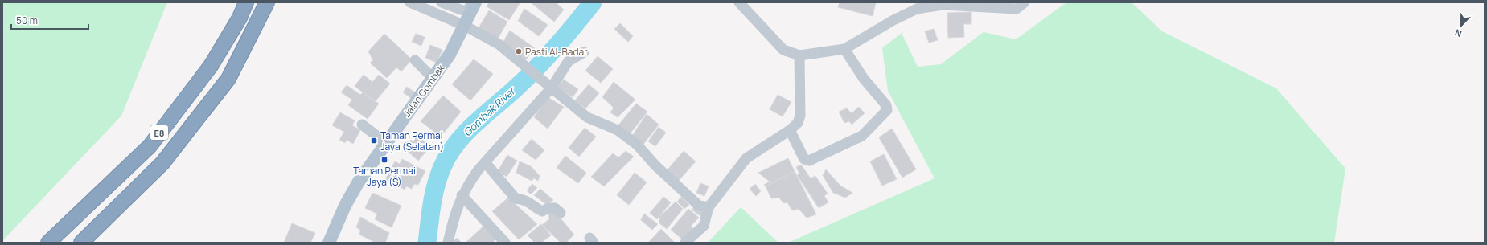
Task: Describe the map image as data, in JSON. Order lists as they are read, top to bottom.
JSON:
{
  "streets": {
    "highway": ["E8"],
    "main road": ["Jalan Gombak"]
  },
  "water": ["Gombak River"],
  "places": {
    "other": ["Pasti Al-Badar"],
    "transit": ["Taman Permai Jaya (Selatan)", "Taman Permai Jaya (S)"]
  },
  "scale_bar": "50 m",
  "north": "bottom"
}
